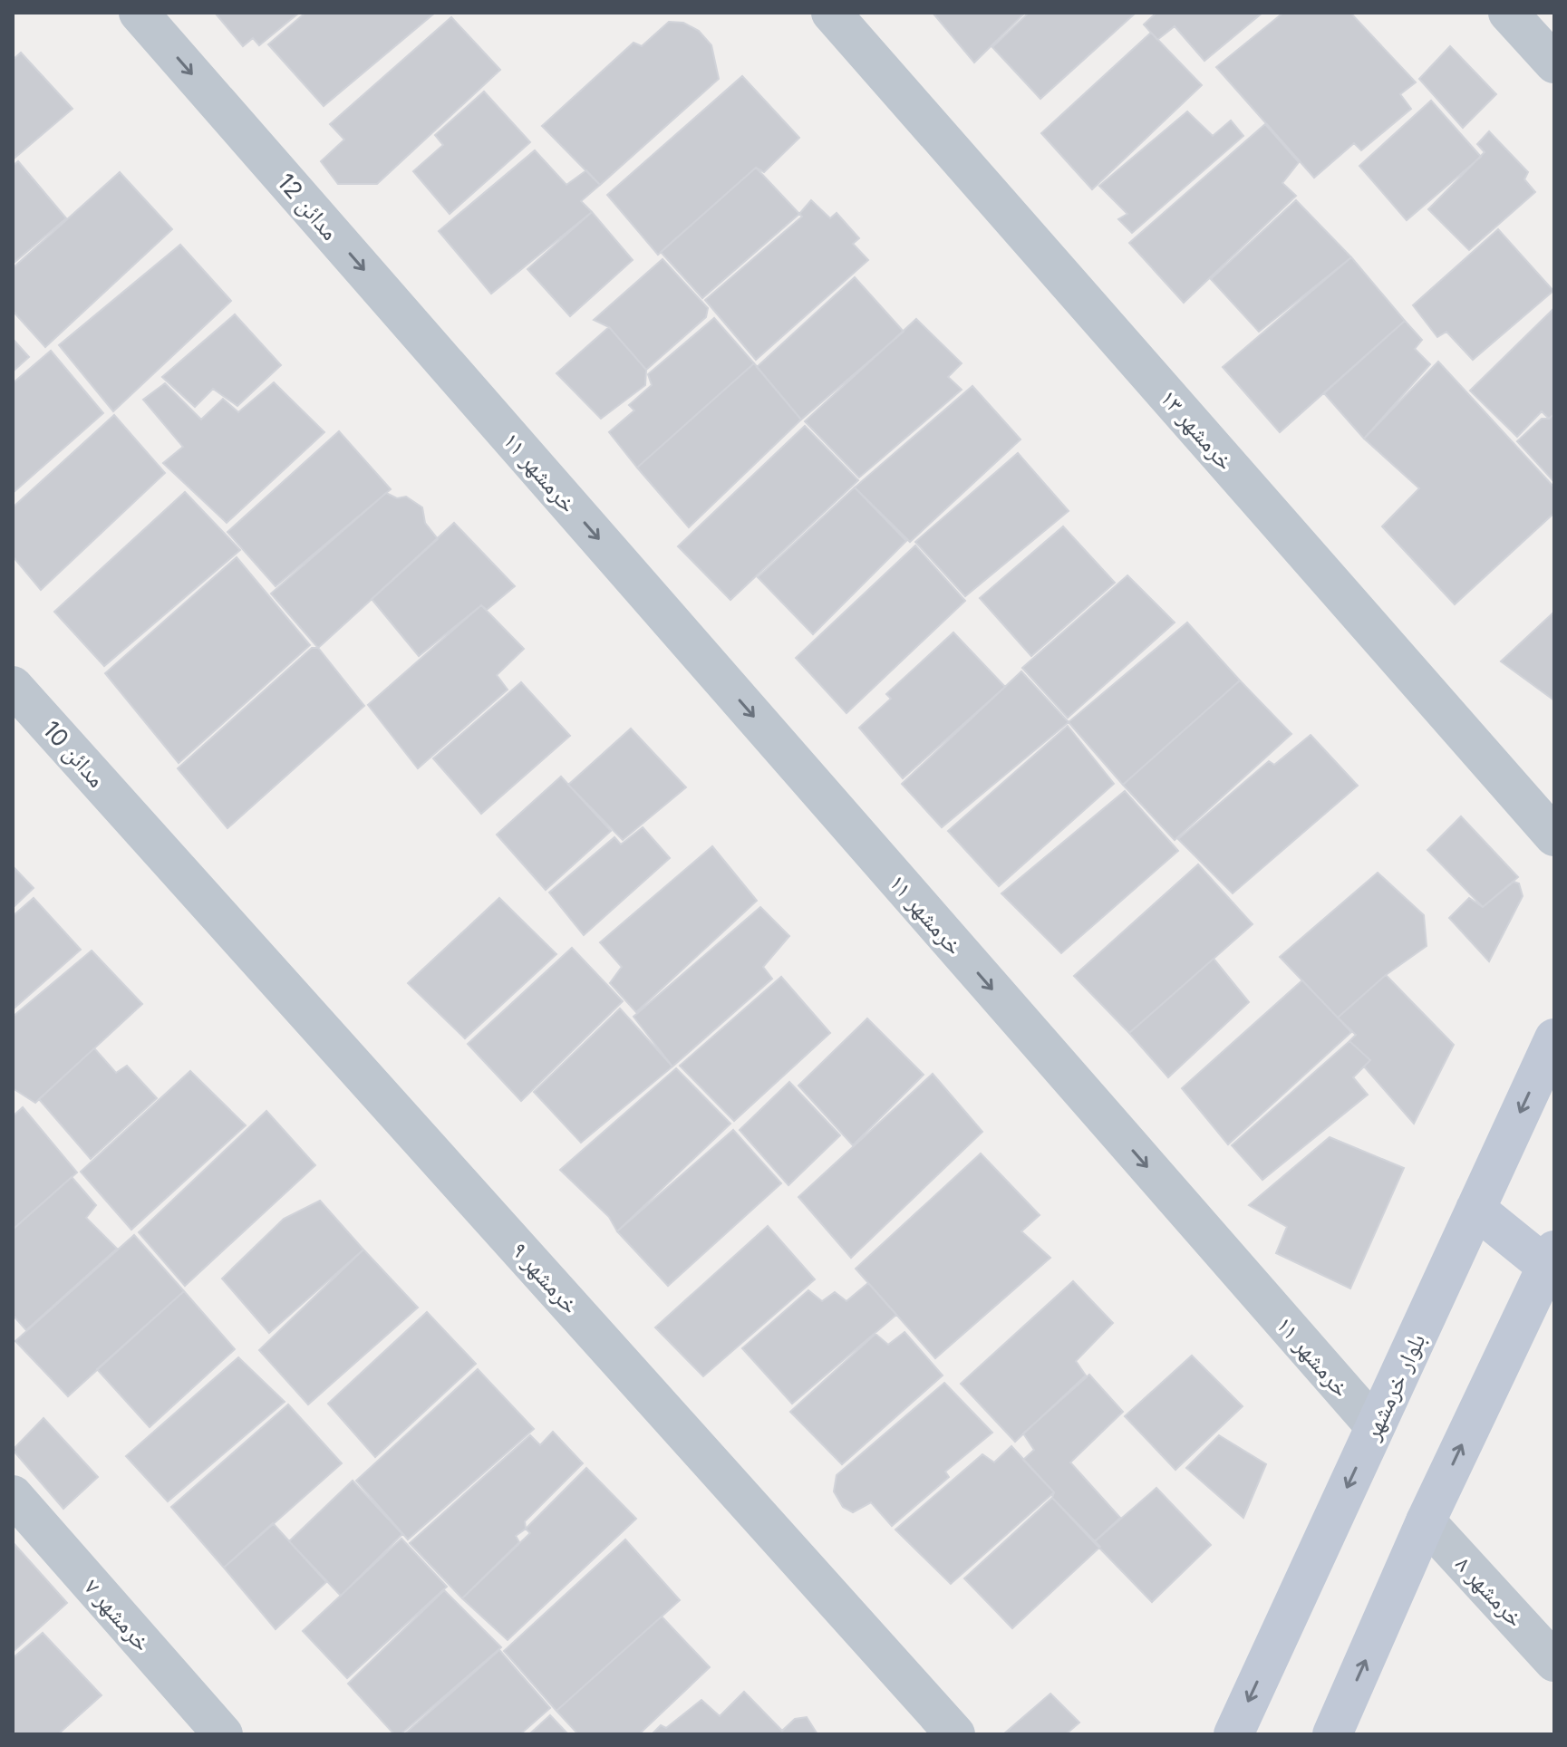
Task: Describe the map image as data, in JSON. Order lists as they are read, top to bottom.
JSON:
{
  "streets": {
    "main road": ["بلوار خرمشهر"],
    "street": [
      "مدائن 12",
      "خرمشهر ۱۳",
      "خرمشهر ۱۱",
      "مدائن 10",
      "خرمشهر ۹",
      "خرمشهر ۸",
      "خرمشهر ۷"
    ]
  },
  "crossings": [
    ["مدائن 12", "خرمشهر ۱۱"],
    ["خرمشهر ۱۱", "بلوار خرمشهر"],
    ["مدائن 10", "خرمشهر ۹"]
  ],
  "one_way": ["مدائن 12", "خرمشهر ۱۱"]
}
